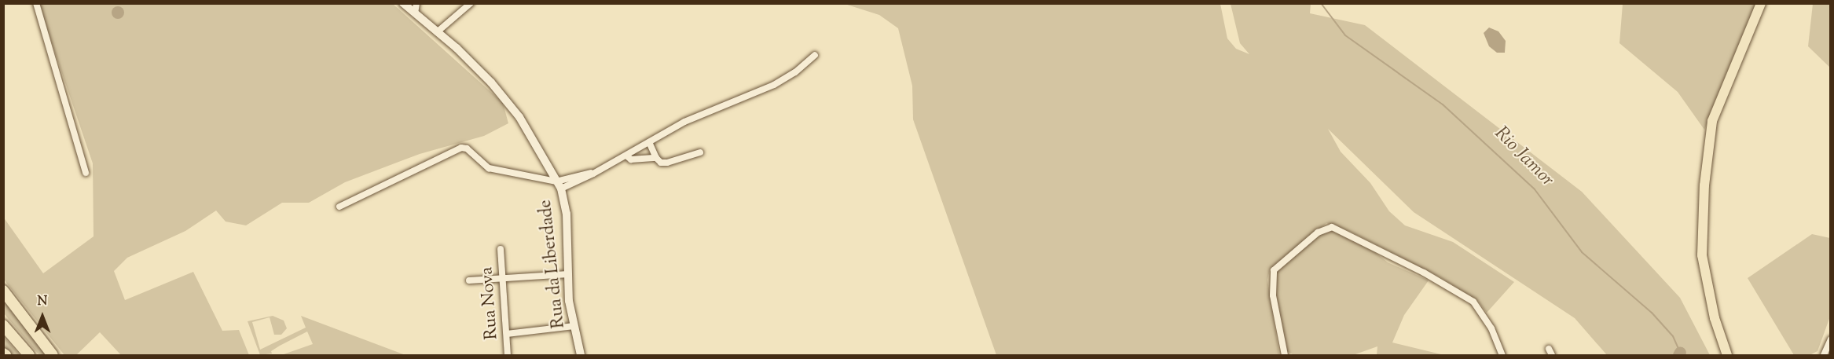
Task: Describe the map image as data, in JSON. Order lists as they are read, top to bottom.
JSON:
{
  "streets": {
    "street": ["Rua da Liberdade", "Rua Nova"]
  },
  "water": ["Rio Jamor"],
  "north": "top"
}
